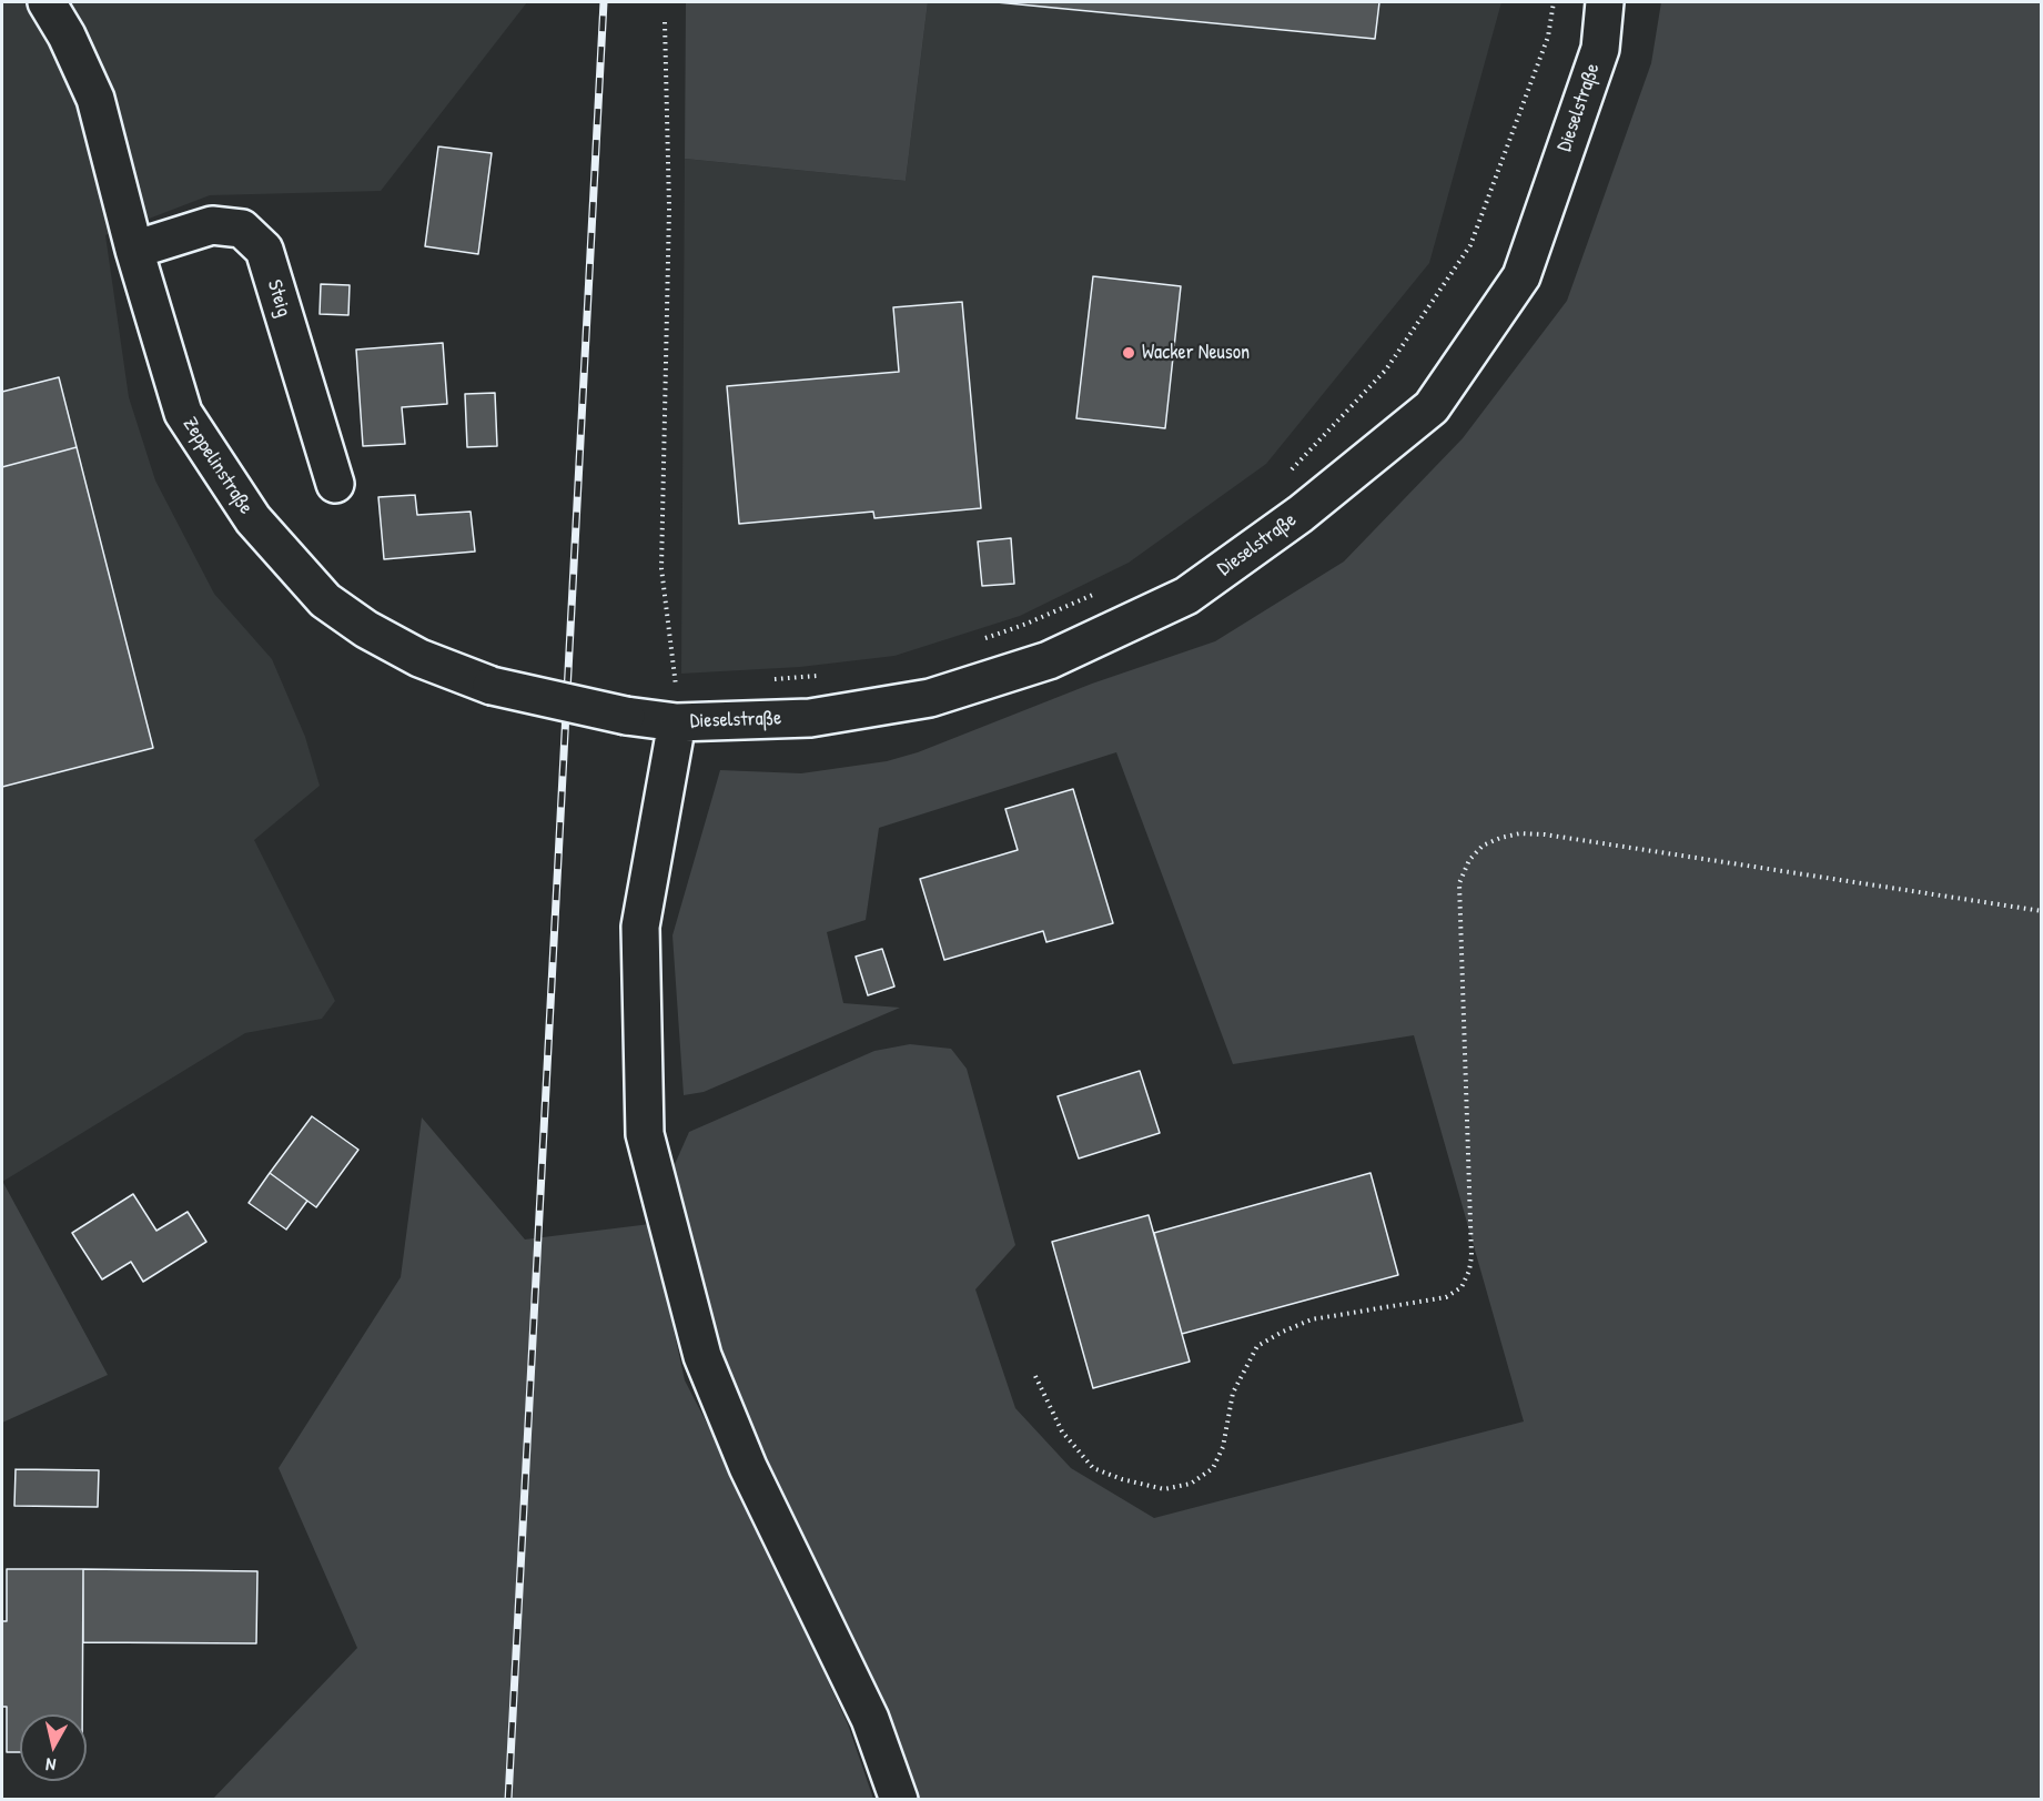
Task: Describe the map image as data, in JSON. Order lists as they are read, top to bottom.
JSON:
{
  "streets": {
    "street": ["Dieselstraße", "Steig", "Zeppelinstraße"]
  },
  "crossings": [
    ["Dieselstraße", "Zeppelinstraße"],
    ["Steig", "Zeppelinstraße"]
  ],
  "places": ["Wacker Neuson"],
  "north": "bottom"
}
